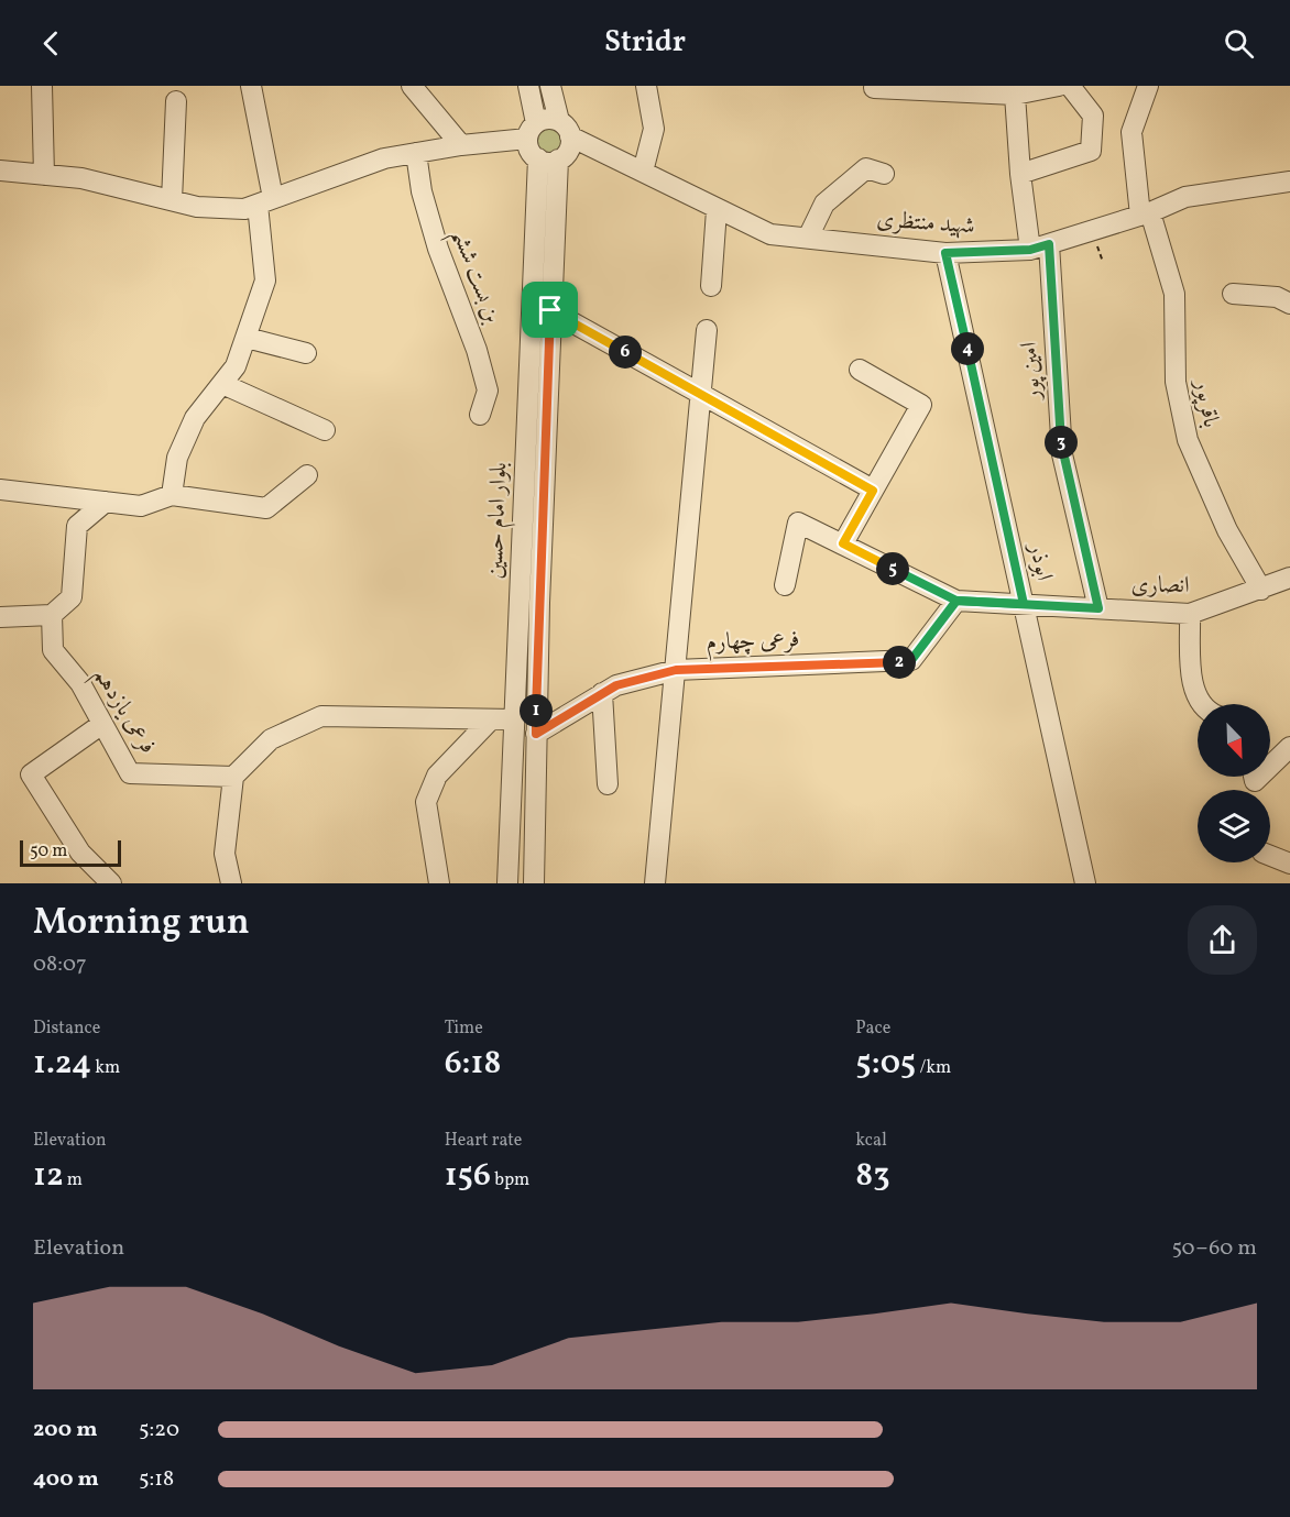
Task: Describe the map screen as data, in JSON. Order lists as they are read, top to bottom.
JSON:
{
  "streets": {
    "street": [
      "شهید منتظری",
      "بن بست ششم",
      "امین پور",
      "باقرپور",
      "بلوار امام حسین",
      "ابوذر",
      "انصاری",
      "فرعی چهارم",
      "فرعی یازدهم"
    ]
  },
  "crossings": [
    ["شهید منتظری", "امین پور"],
    ["شهید منتظری", "باقرپور"],
    ["شهید منتظری", "بلوار امام حسین"],
    ["شهید منتظری", "ابوذر"],
    ["امین پور", "انصاری"],
    ["باقرپور", "انصاری"],
    ["بلوار امام حسین", "فرعی چهارم"],
    ["ابوذر", "انصاری"],
    ["انصاری", "فرعی چهارم"]
  ],
  "scale_bar": "50 m",
  "north": "bottom right",
  "page": {
    "header": "Stridr",
    "pins": [
      "4",
      "6",
      "3",
      "5",
      "2",
      "1"
    ],
    "scale": "50 m",
    "heading": ["Morning run", "08:07"],
    "stats": [
      ["Distance", "1.24 km"],
      ["Time", "6:18"],
      ["Pace", "5:05 /km"],
      ["Elevation", "12 m"],
      ["Heart rate", "156 bpm"],
      ["kcal", "83"]
    ],
    "chart": ["Elevation", "50–60 m"],
    "list": [
      {
        "name": "200 m",
        "note": "5:20"
      },
      {
        "name": "400 m",
        "note": "5:18"
      }
    ]
  }
}
